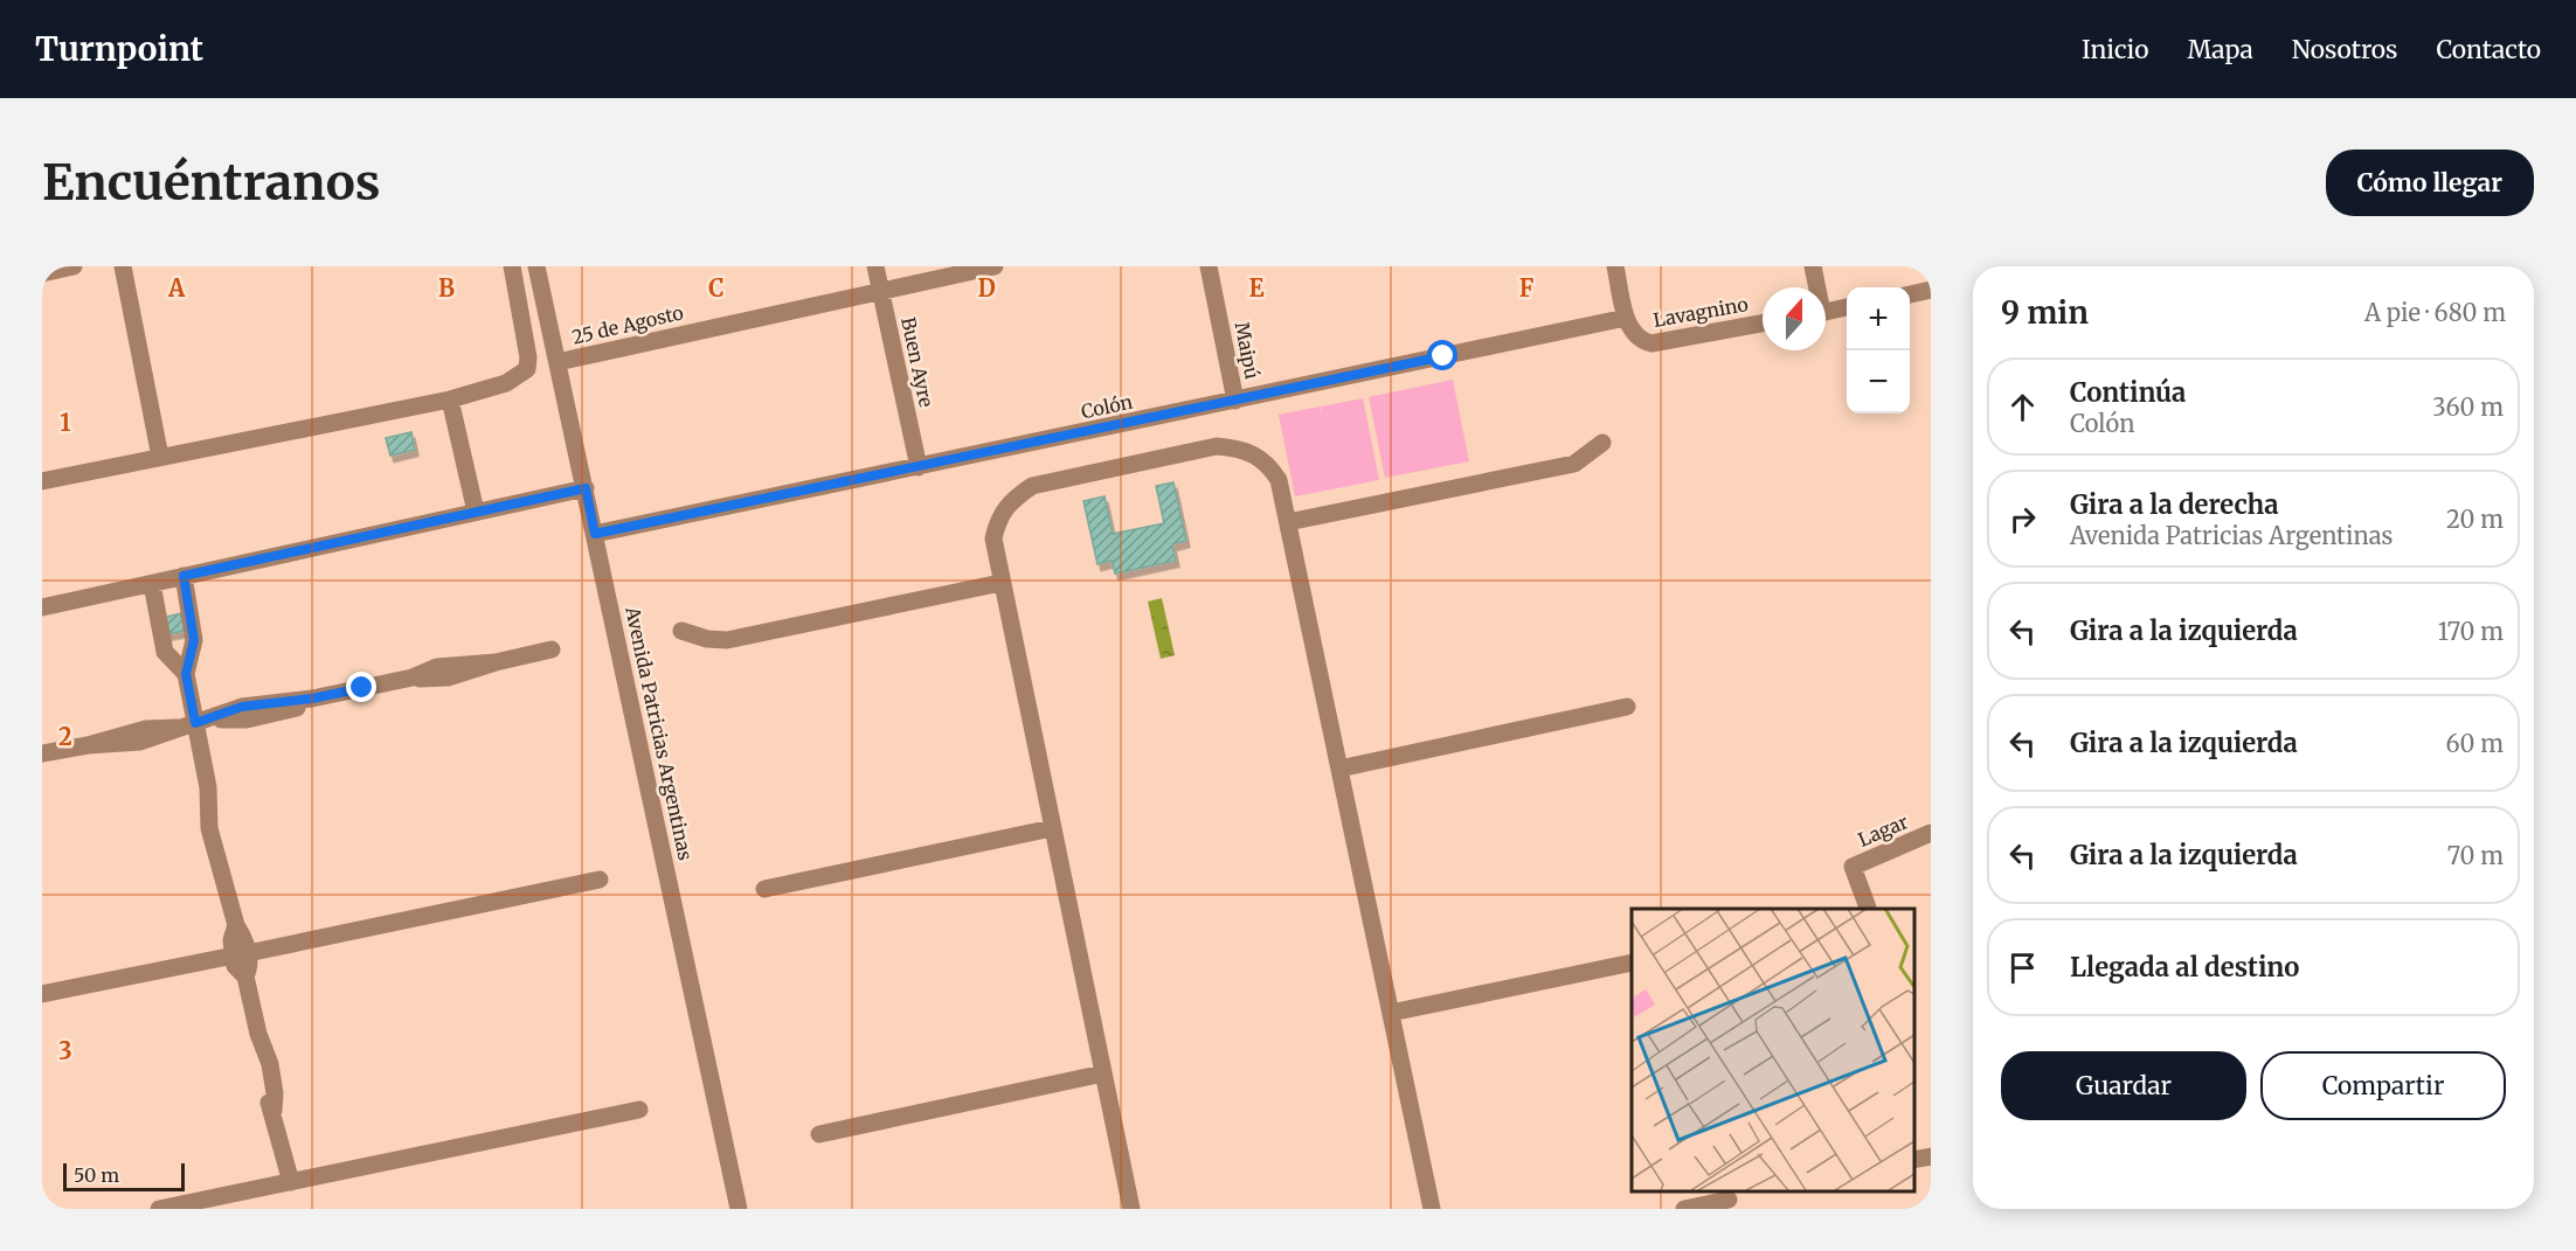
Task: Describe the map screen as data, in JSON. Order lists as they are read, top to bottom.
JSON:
{
  "streets": {
    "street": [
      "Lavagnino",
      "25 de Agosto",
      "Maipú",
      "Buen Ayre",
      "Colón",
      "Avenida Patricias Argentinas",
      "Lagar"
    ]
  },
  "crossings": [
    ["Lavagnino", "Colón"],
    ["25 de Agosto", "Buen Ayre"],
    ["25 de Agosto", "Avenida Patricias Argentinas"],
    ["Maipú", "Colón"],
    ["Buen Ayre", "Colón"],
    ["Colón", "Avenida Patricias Argentinas"]
  ],
  "scale_bar": "50 m",
  "north": "top",
  "page": {
    "header": "Turnpoint",
    "nav": [
      "Inicio",
      "Mapa",
      "Nosotros",
      "Contacto"
    ],
    "buttons": [
      "Cómo llegar",
      ["Guardar", "Compartir"]
    ],
    "title": "Encuéntranos",
    "heading": ["9 min", "A pie · 680 m"],
    "map_buttons": ["+", "−"],
    "list": [
      ["Continúa", "Colón", "360 m"],
      ["Gira a la derecha", "Avenida Patricias Argentinas", "20 m"],
      ["Gira a la izquierda", "170 m"],
      ["Gira a la izquierda", "60 m"],
      ["Gira a la izquierda", "70 m"],
      "Llegada al destino"
    ],
    "scale": "50 m"
  },
  "grid": {
    "columns": [
      "A",
      "B",
      "C",
      "D",
      "E",
      "F"
    ],
    "rows": ["1", "2", "3"]
  }
}
